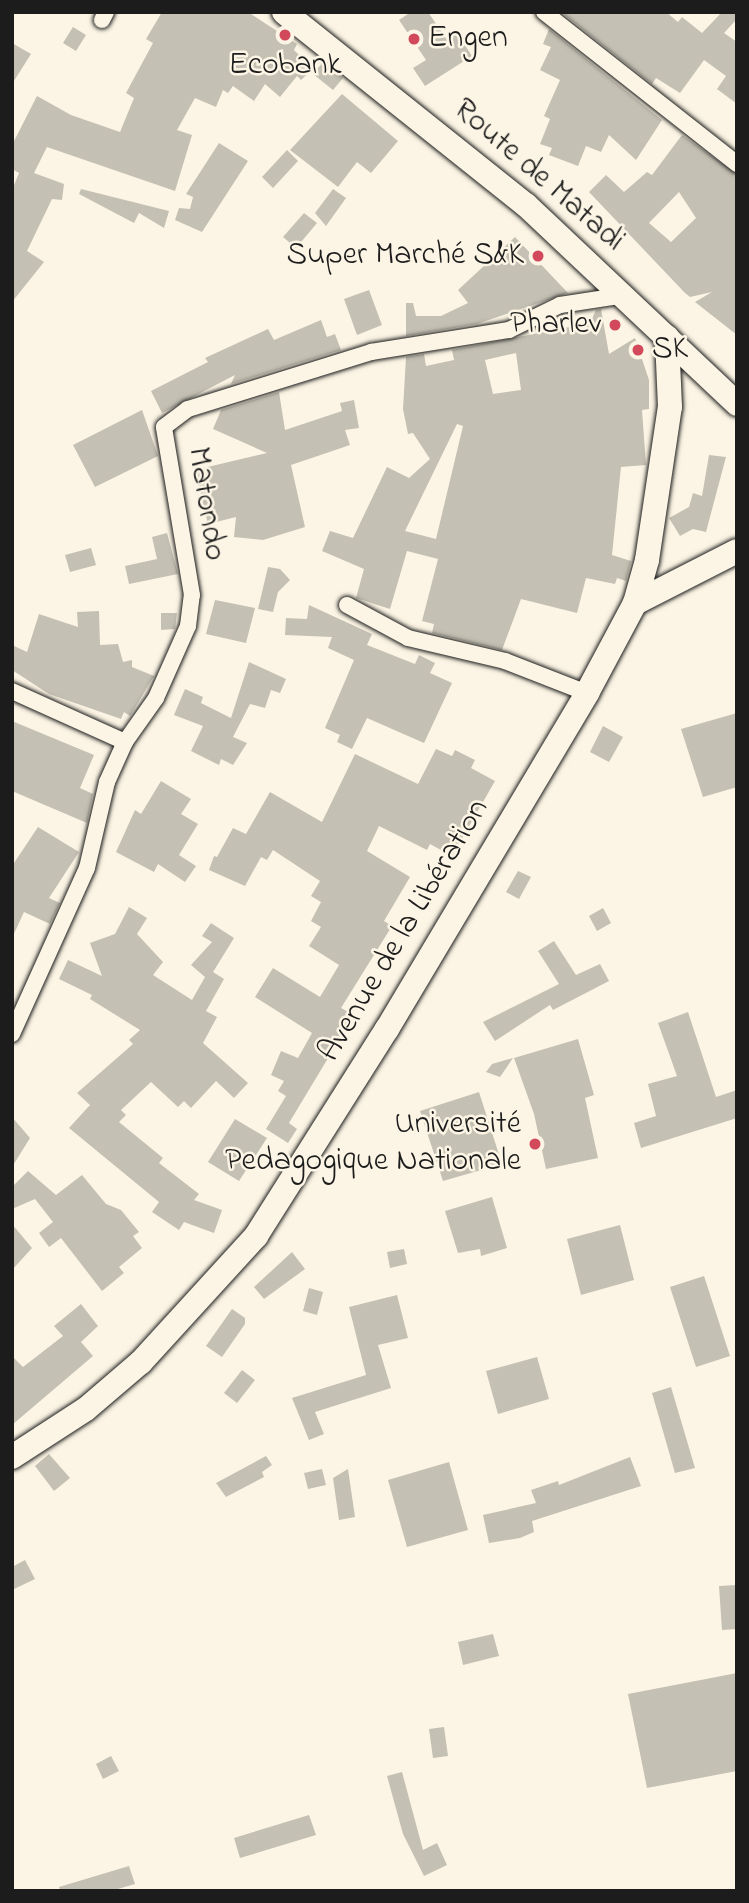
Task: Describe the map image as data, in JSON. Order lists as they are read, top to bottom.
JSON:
{
  "streets": {
    "highway": ["Route de Matadi", "Avenue de la Libération"],
    "street": ["Matondo"]
  },
  "crossings": [
    ["Route de Matadi", "Matondo"],
    ["Route de Matadi", "Avenue de la Libération"]
  ],
  "places": [
    "Ecobank",
    "Engen",
    "Super Marché S&K",
    "Pharlev",
    "SK",
    "Université Pedagogique Nationale"
  ]
}
